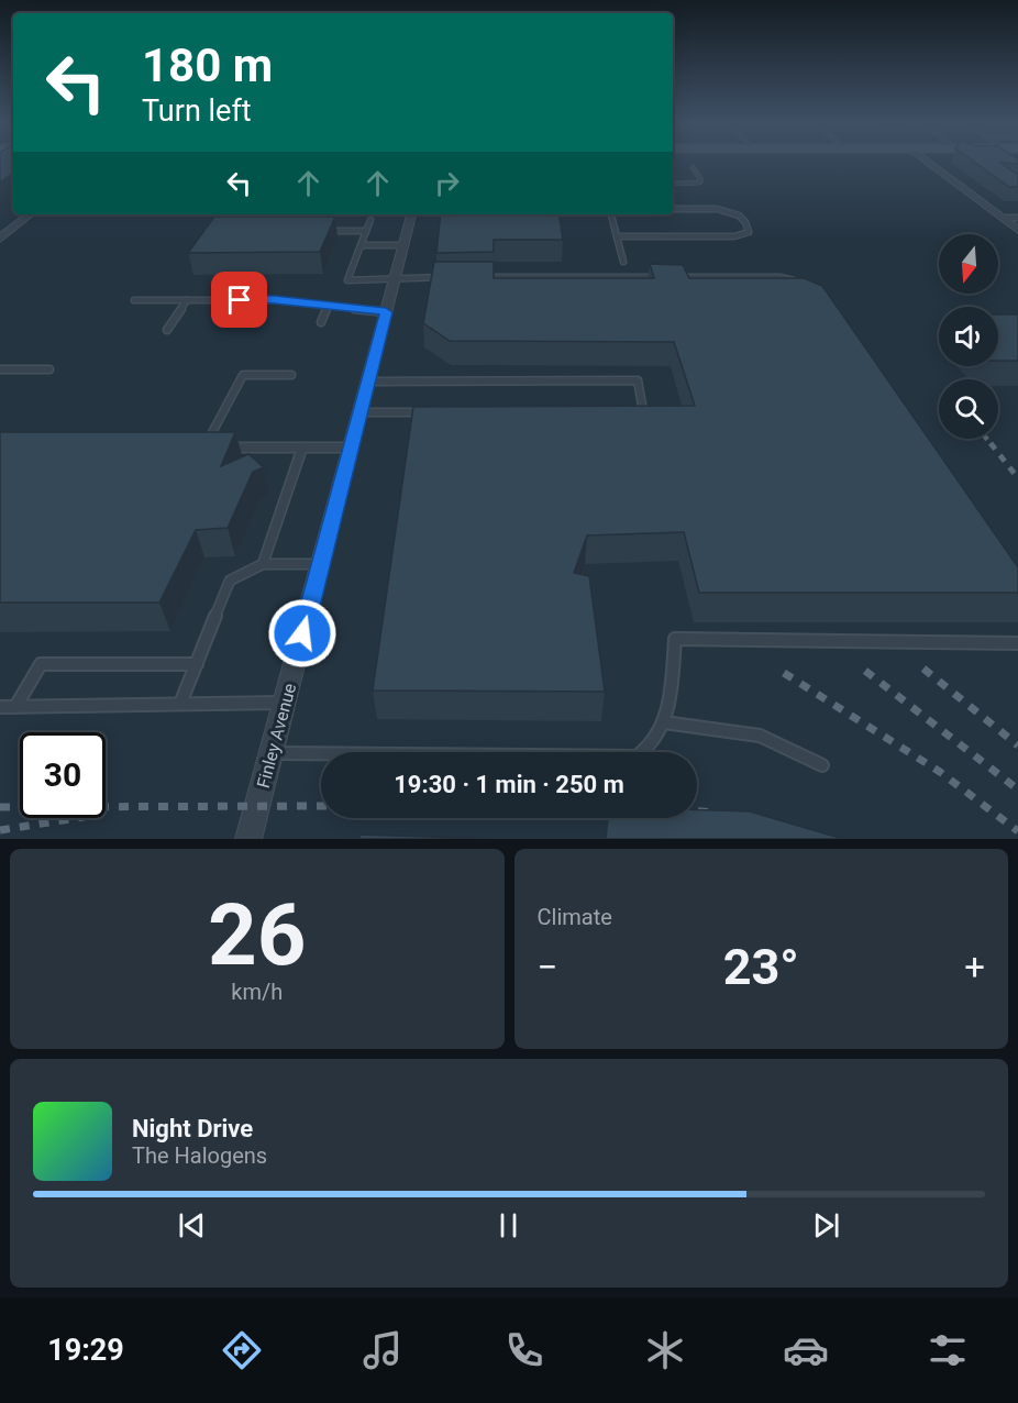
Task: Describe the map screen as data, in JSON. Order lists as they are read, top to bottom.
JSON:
{
  "streets": {
    "street": ["Finley Avenue"]
  },
  "north": "bottom",
  "page": {
    "turn": ["180 m", "Turn left"],
    "limit": "30",
    "trip": "19:30 · 1 min · 250 m",
    "tile": [
      ["26", "km/h"],
      "Climate"
    ],
    "heat": ["−", "23°", "+"],
    "song": ["Night Drive", "The Halogens"],
    "tabs": "19:29"
  }
}
